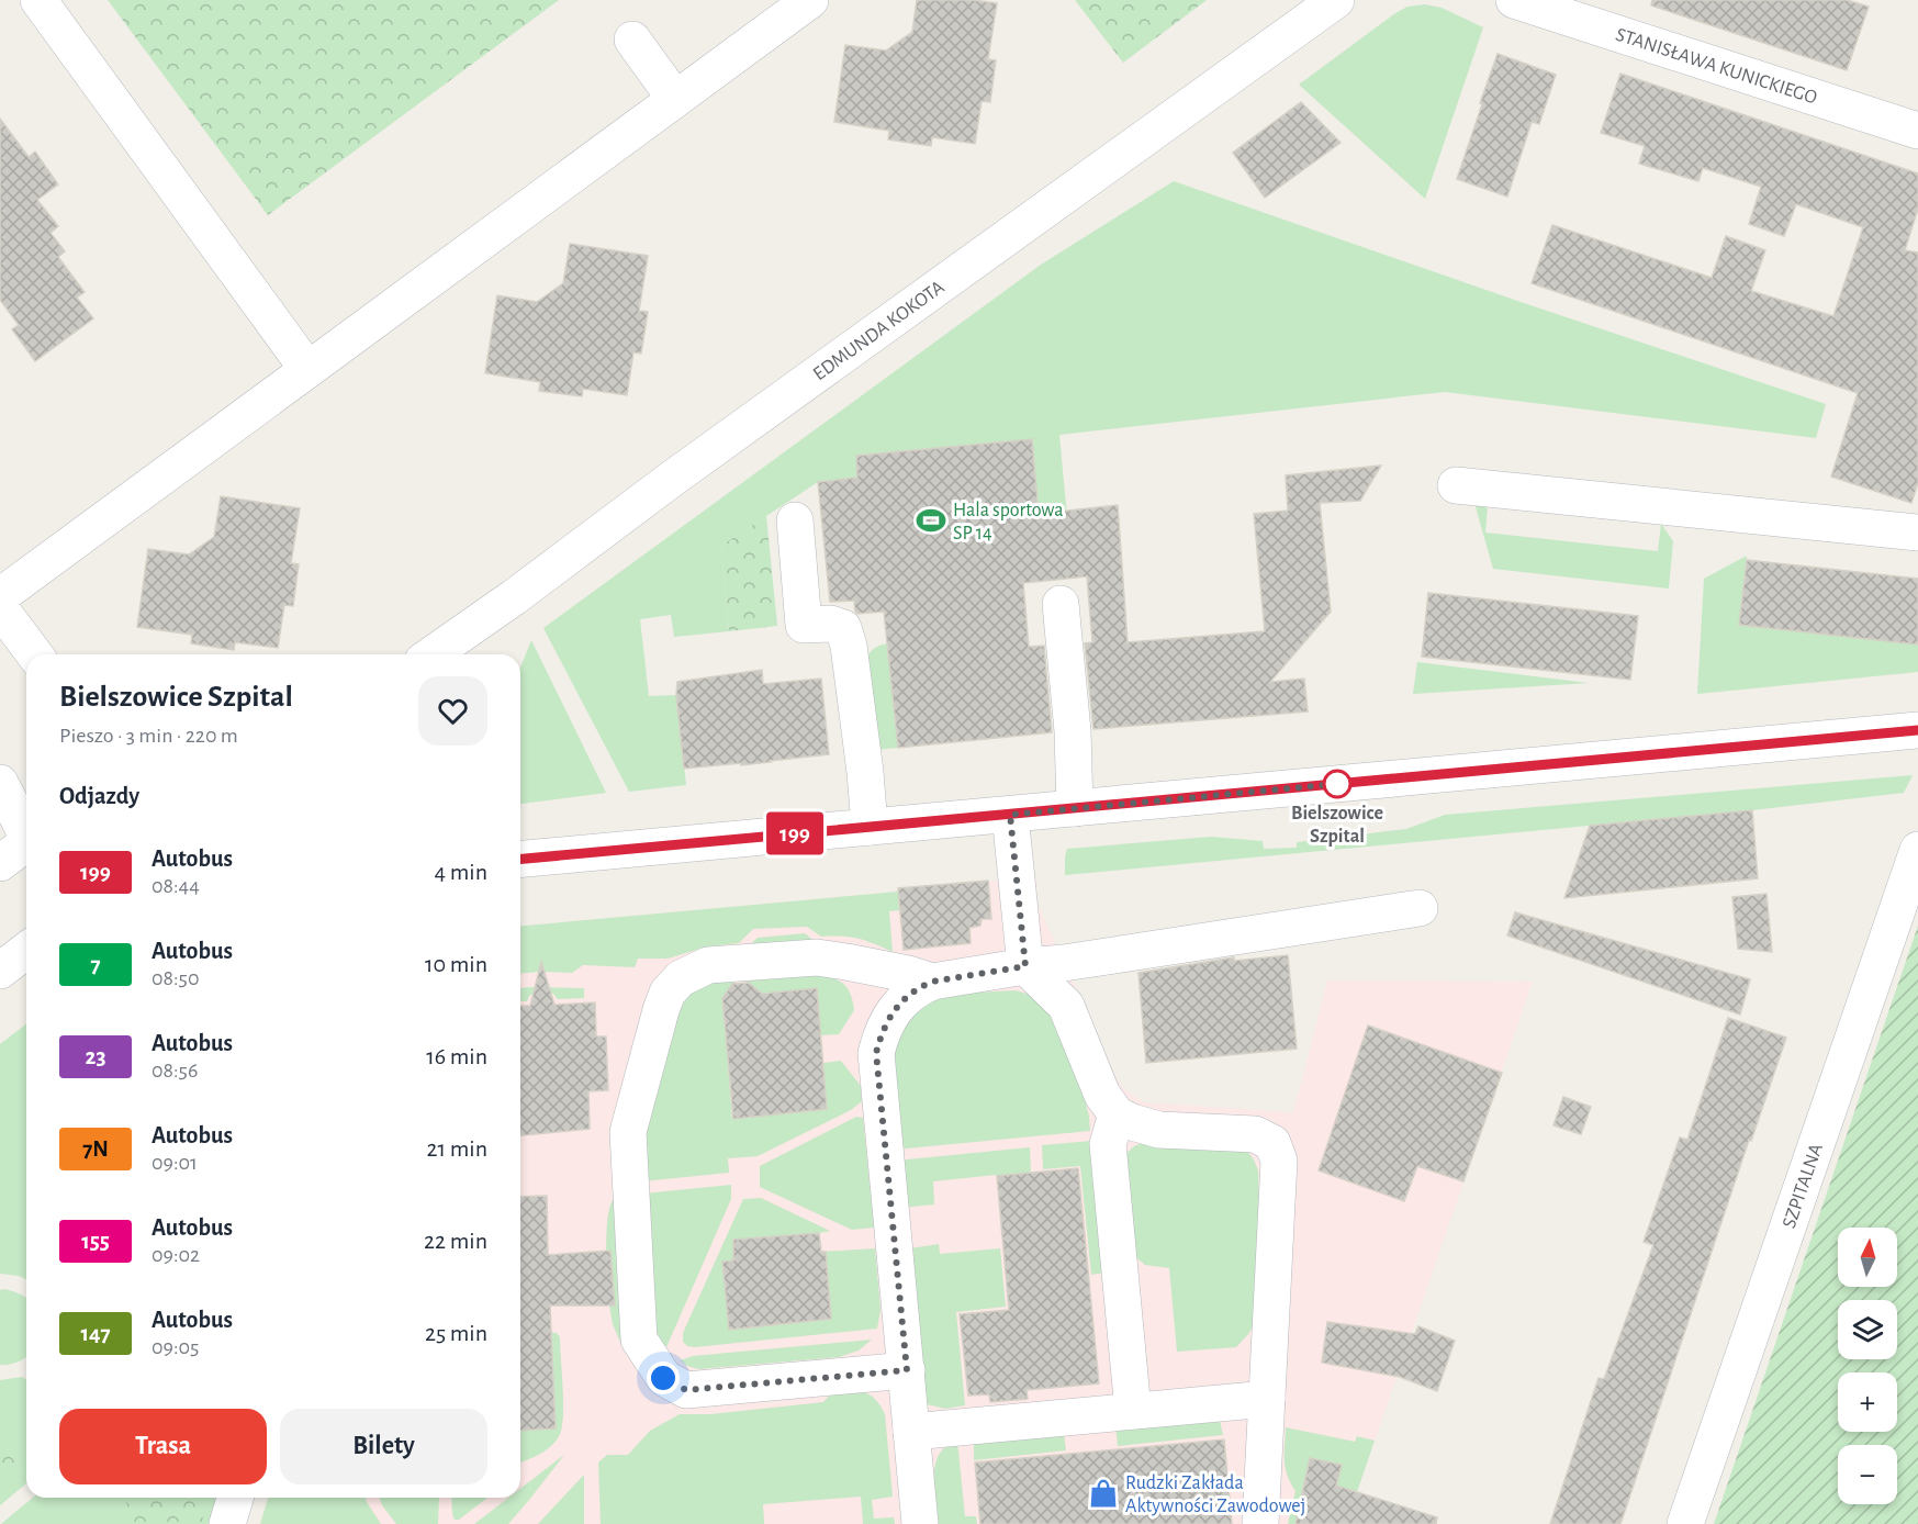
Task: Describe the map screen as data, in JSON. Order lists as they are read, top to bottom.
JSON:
{
  "streets": {
    "street": ["STANISŁAWA KUNICKIEGO", "EDMUNDA KOKOTA", "SZPITALNA"]
  },
  "places": {
    "sports": ["Hala sportowa SP 14"],
    "other": ["Bielszowice Szpital"],
    "shop": ["Rudzki Zakłada Aktywności Zawodowej"]
  },
  "lines": ["bus line 199"],
  "north": "top",
  "page": {
    "on_map": "199",
    "heading": [
      ["Bielszowice Szpital", "Pieszo · 3 min · 220 m"],
      "Odjazdy"
    ],
    "list": [
      {
        "mark": "199",
        "name": "Autobus",
        "note": "08:44",
        "value": "4 min"
      },
      {
        "mark": "7",
        "name": "Autobus",
        "note": "08:50",
        "value": "10 min"
      },
      {
        "mark": "23",
        "name": "Autobus",
        "note": "08:56",
        "value": "16 min"
      },
      {
        "mark": "7N",
        "name": "Autobus",
        "note": "09:01",
        "value": "21 min"
      },
      {
        "mark": "155",
        "name": "Autobus",
        "note": "09:02",
        "value": "22 min"
      },
      {
        "mark": "147",
        "name": "Autobus",
        "note": "09:05",
        "value": "25 min"
      }
    ],
    "map_buttons": ["+", "−"],
    "buttons": ["Trasa", "Bilety"]
  }
}
